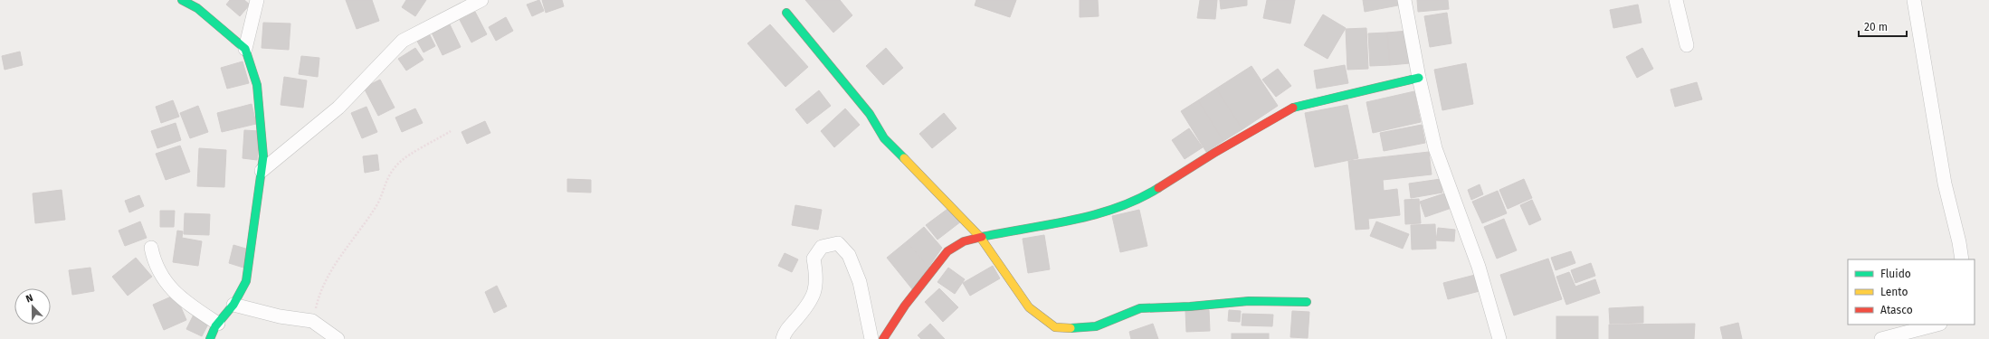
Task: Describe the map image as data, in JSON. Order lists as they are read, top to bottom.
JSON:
{
  "legend": ["Fluido", "Lento", "Atasco"],
  "scale_bar": "20 m",
  "north": "top"
}
